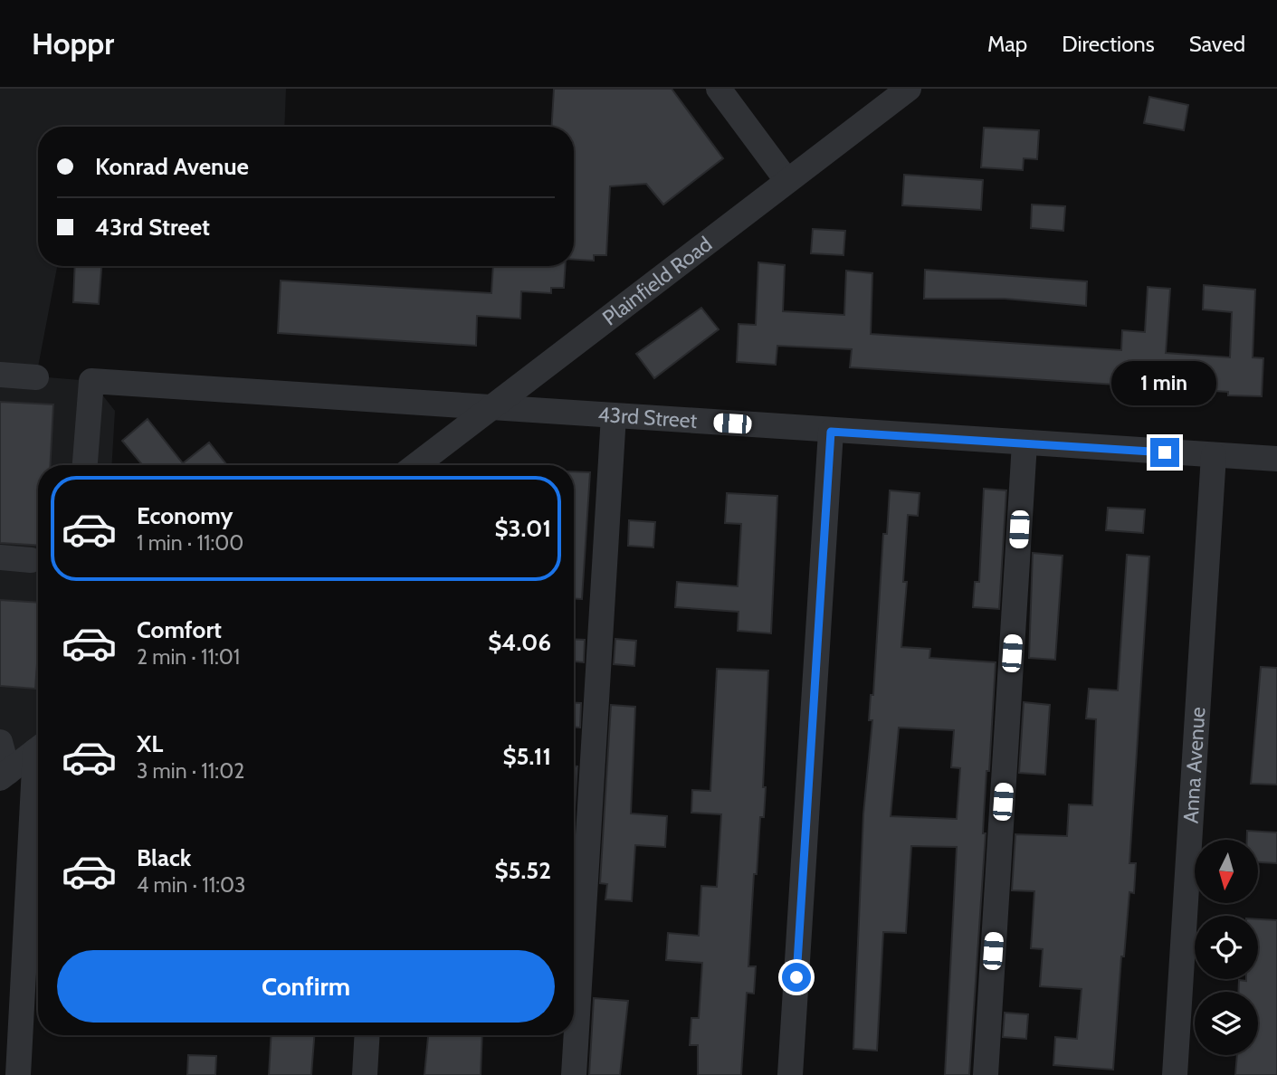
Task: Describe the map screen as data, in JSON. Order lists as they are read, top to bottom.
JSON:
{
  "streets": {
    "street": ["Plainfield Road", "43rd Street", "Anna Avenue"]
  },
  "crossings": [
    ["Plainfield Road", "43rd Street"],
    ["43rd Street", "Anna Avenue"]
  ],
  "north": "bottom",
  "page": {
    "header": "Hoppr",
    "nav": ["Map", "Directions", "Saved"],
    "banner": ["Konrad Avenue", "43rd Street"],
    "bubble": "1 min",
    "list": [
      {
        "name": "Economy",
        "note": "1 min · 11:00",
        "value": "$3.01"
      },
      {
        "name": "Comfort",
        "note": "2 min · 11:01",
        "value": "$4.06"
      },
      {
        "name": "XL",
        "note": "3 min · 11:02",
        "value": "$5.11"
      },
      {
        "name": "Black",
        "note": "4 min · 11:03",
        "value": "$5.52"
      }
    ],
    "buttons": "Confirm"
  }
}
